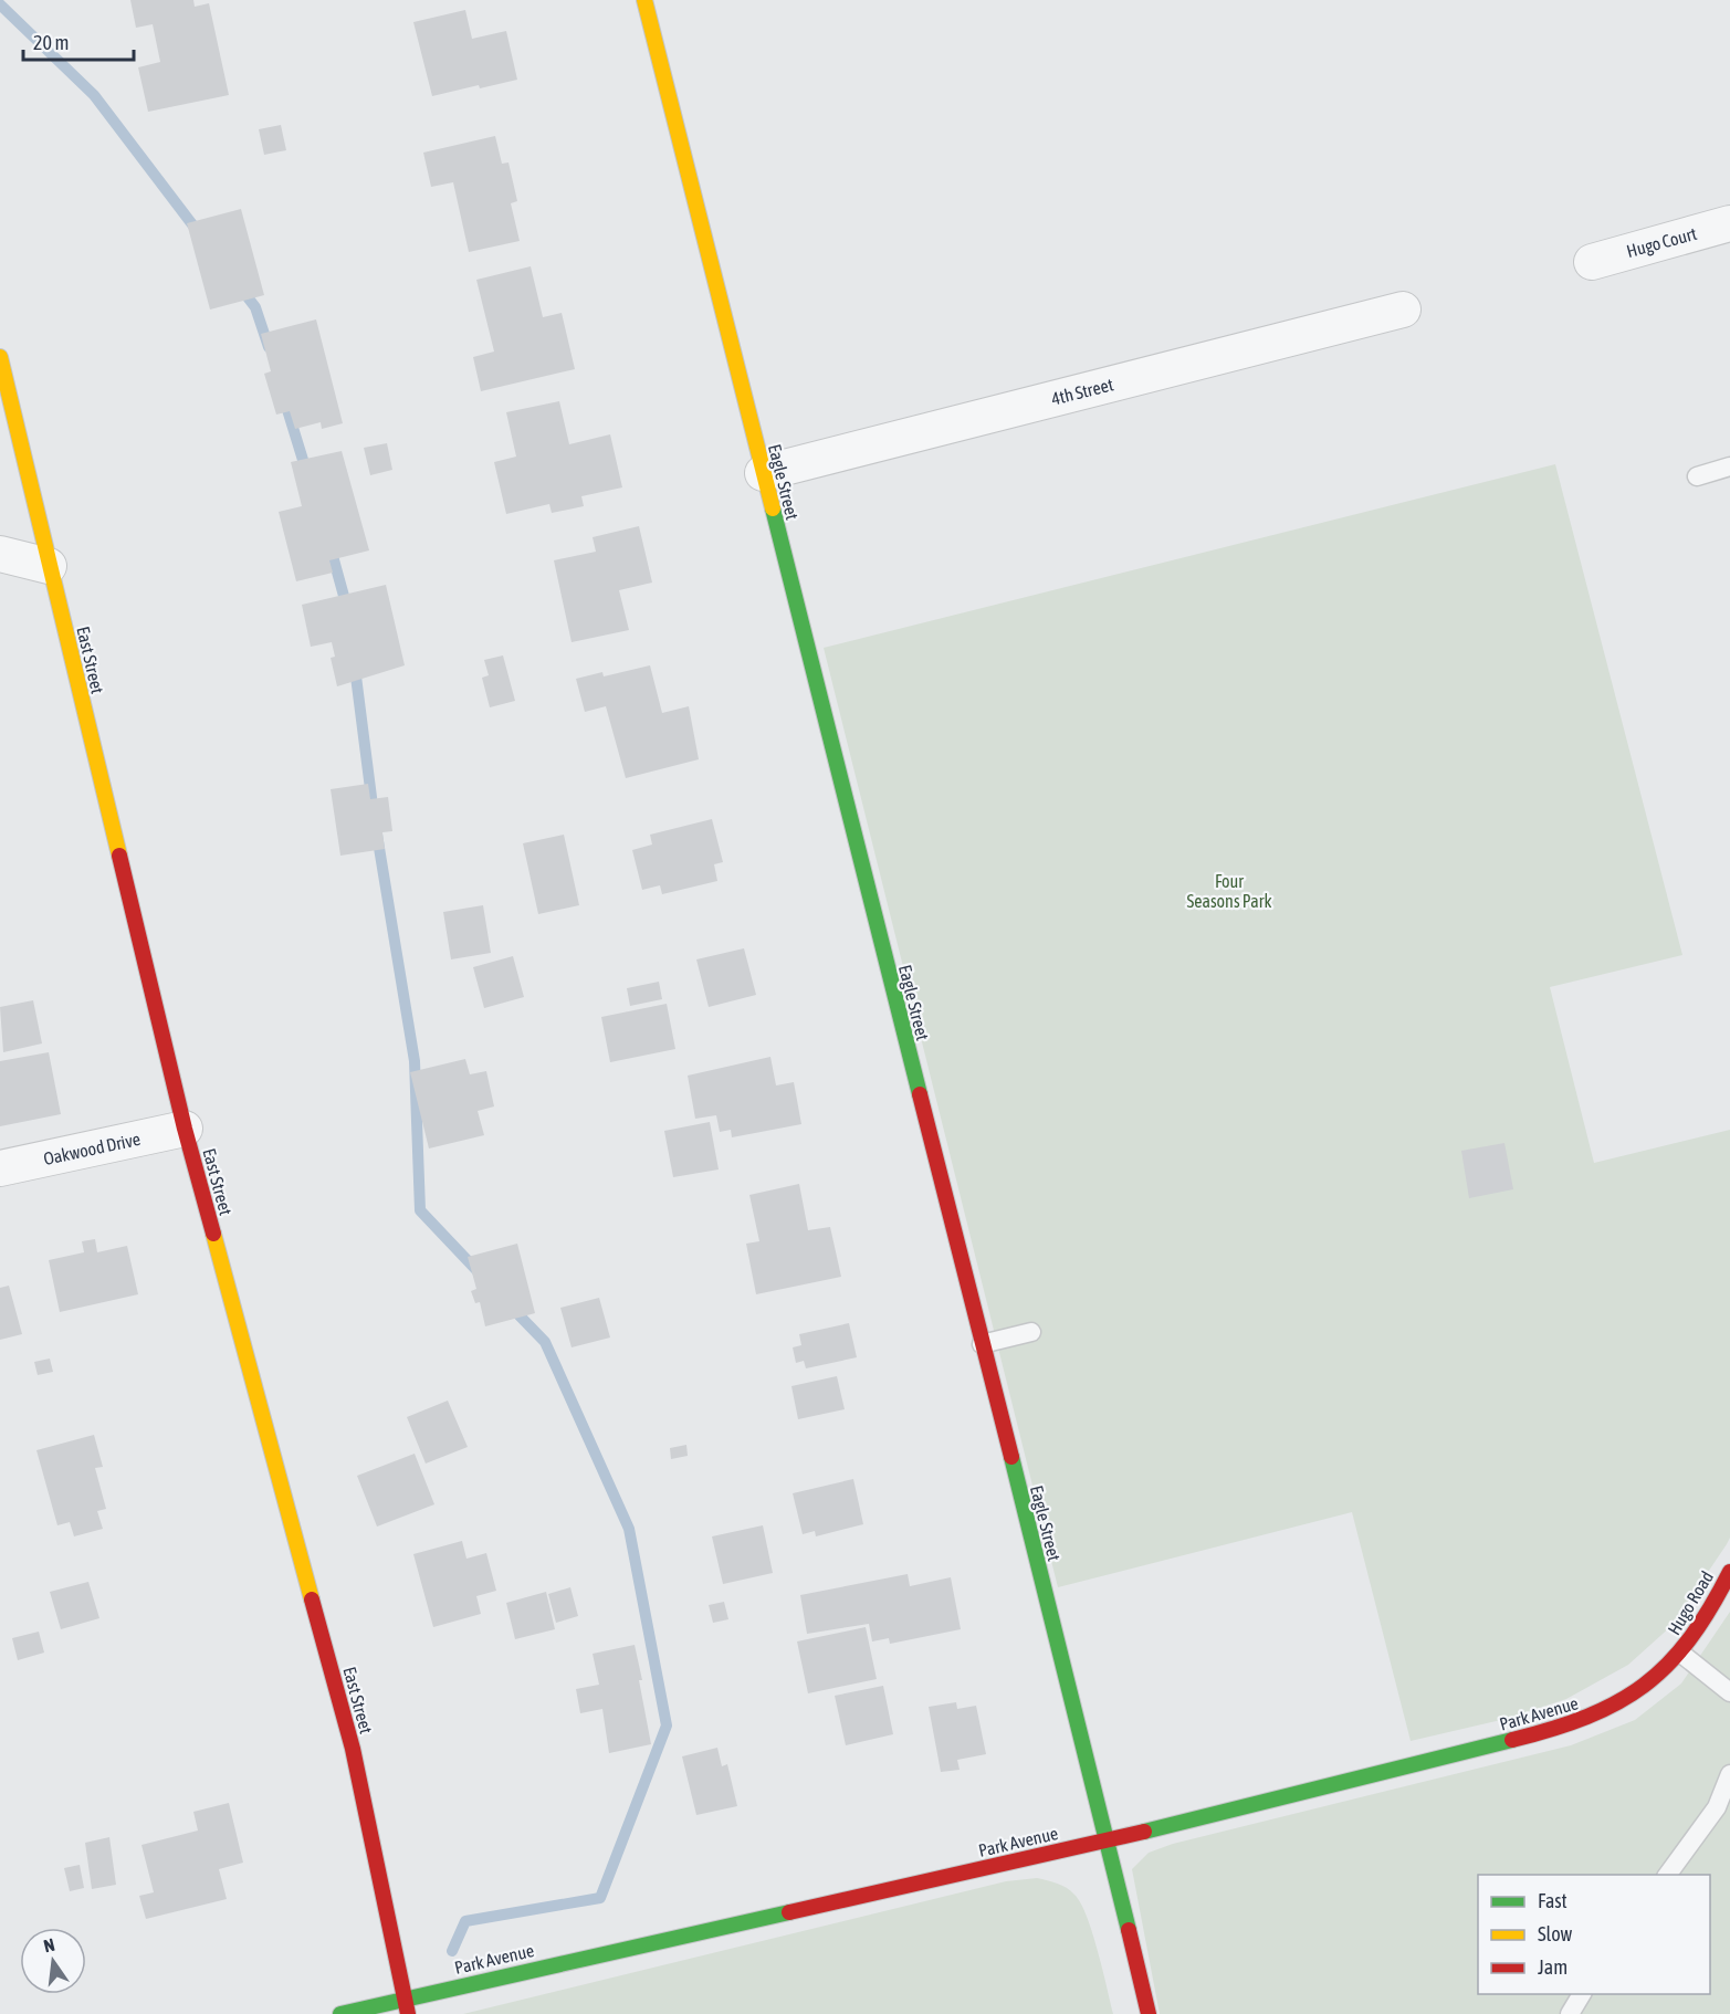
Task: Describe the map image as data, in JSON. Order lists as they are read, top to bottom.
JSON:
{
  "streets": {
    "street": [
      "Hugo Court",
      "4th Street",
      "Eagle Street",
      "East Street",
      "Oakwood Drive",
      "Hugo Road",
      "Park Avenue"
    ]
  },
  "crossings": [
    ["4th Street", "Eagle Street"],
    ["Eagle Street", "Park Avenue"],
    ["East Street", "Oakwood Drive"],
    ["East Street", "Park Avenue"],
    ["Hugo Road", "Park Avenue"]
  ],
  "parks": ["Four Seasons Park"],
  "legend": ["Fast", "Slow", "Jam"],
  "scale_bar": "20 m",
  "north": "top"
}
